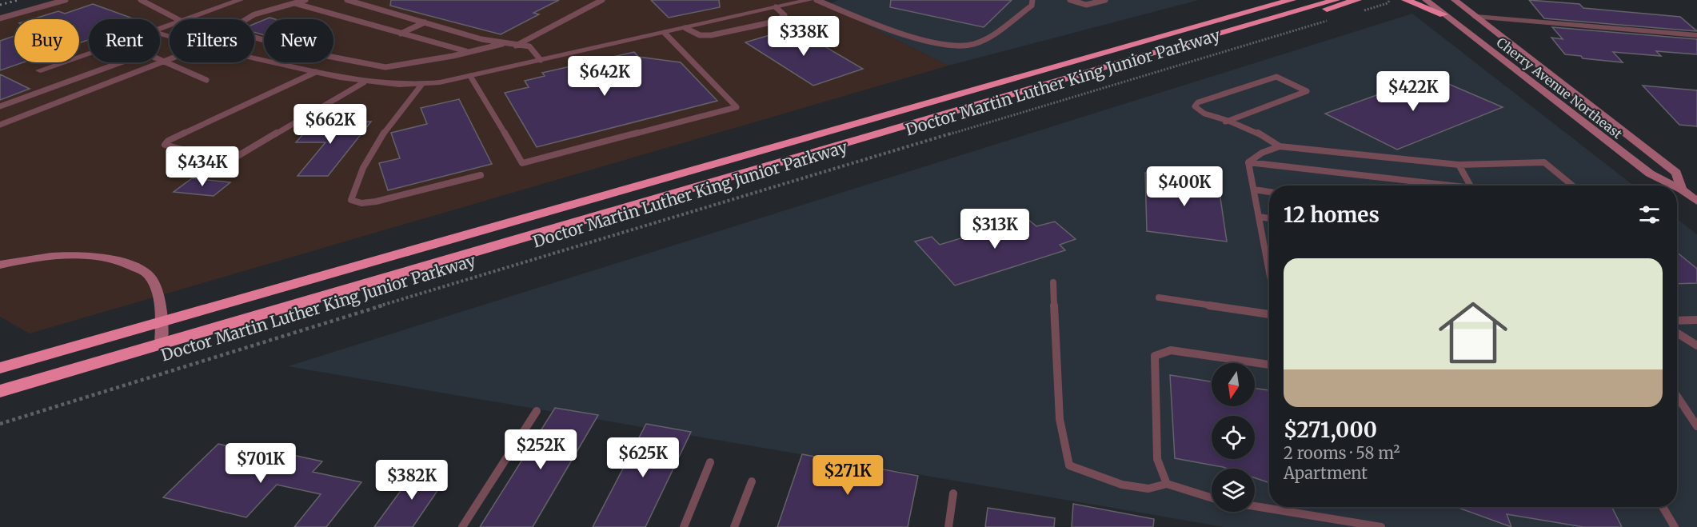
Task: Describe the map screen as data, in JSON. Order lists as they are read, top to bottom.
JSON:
{
  "streets": {
    "highway": ["Doctor Martin Luther King Junior Parkway"],
    "main road": ["Cherry Avenue Northeast"]
  },
  "north": "bottom",
  "page": {
    "price": [
      "$338K",
      "$642K",
      "$422K",
      "$662K",
      "$434K",
      "$400K",
      "$313K",
      "$252K",
      "$625K",
      "$701K",
      "$271K",
      "$382K"
    ],
    "chip": [
      "Buy",
      "Rent",
      "Filters",
      "New"
    ],
    "heading": "12 homes",
    "list": [
      {
        "name": "$271,000",
        "note": "2 rooms · 58 m² · Apartment"
      }
    ]
  }
}
